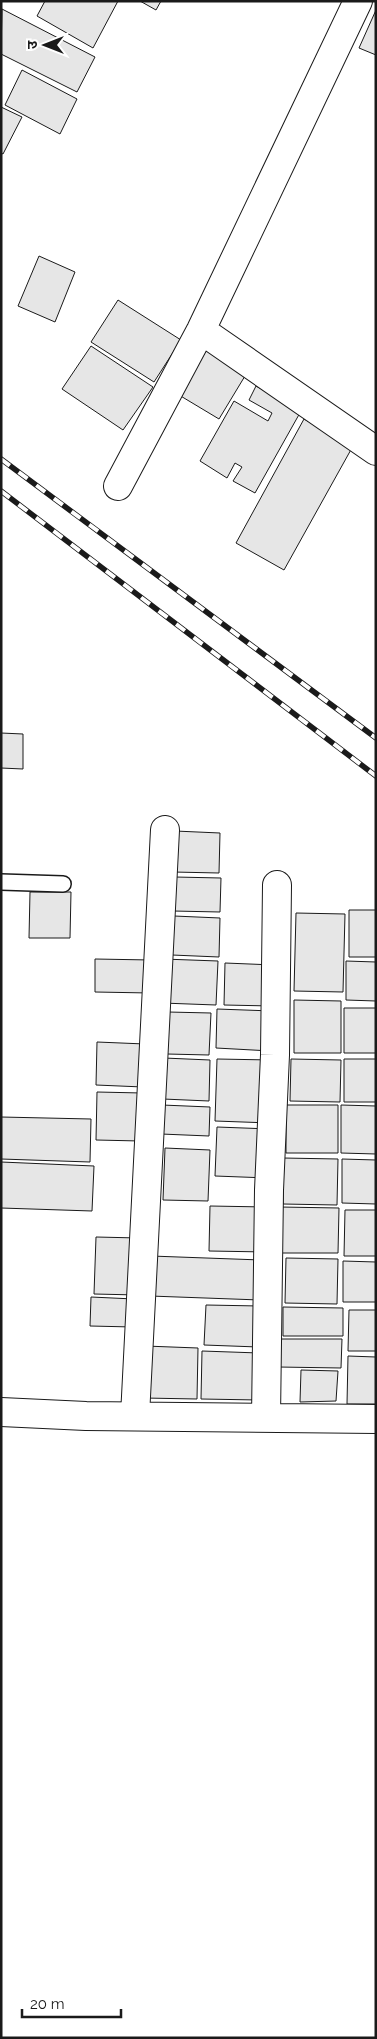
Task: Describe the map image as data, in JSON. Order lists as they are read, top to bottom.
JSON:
{
  "scale_bar": "20 m",
  "north": "left"
}
